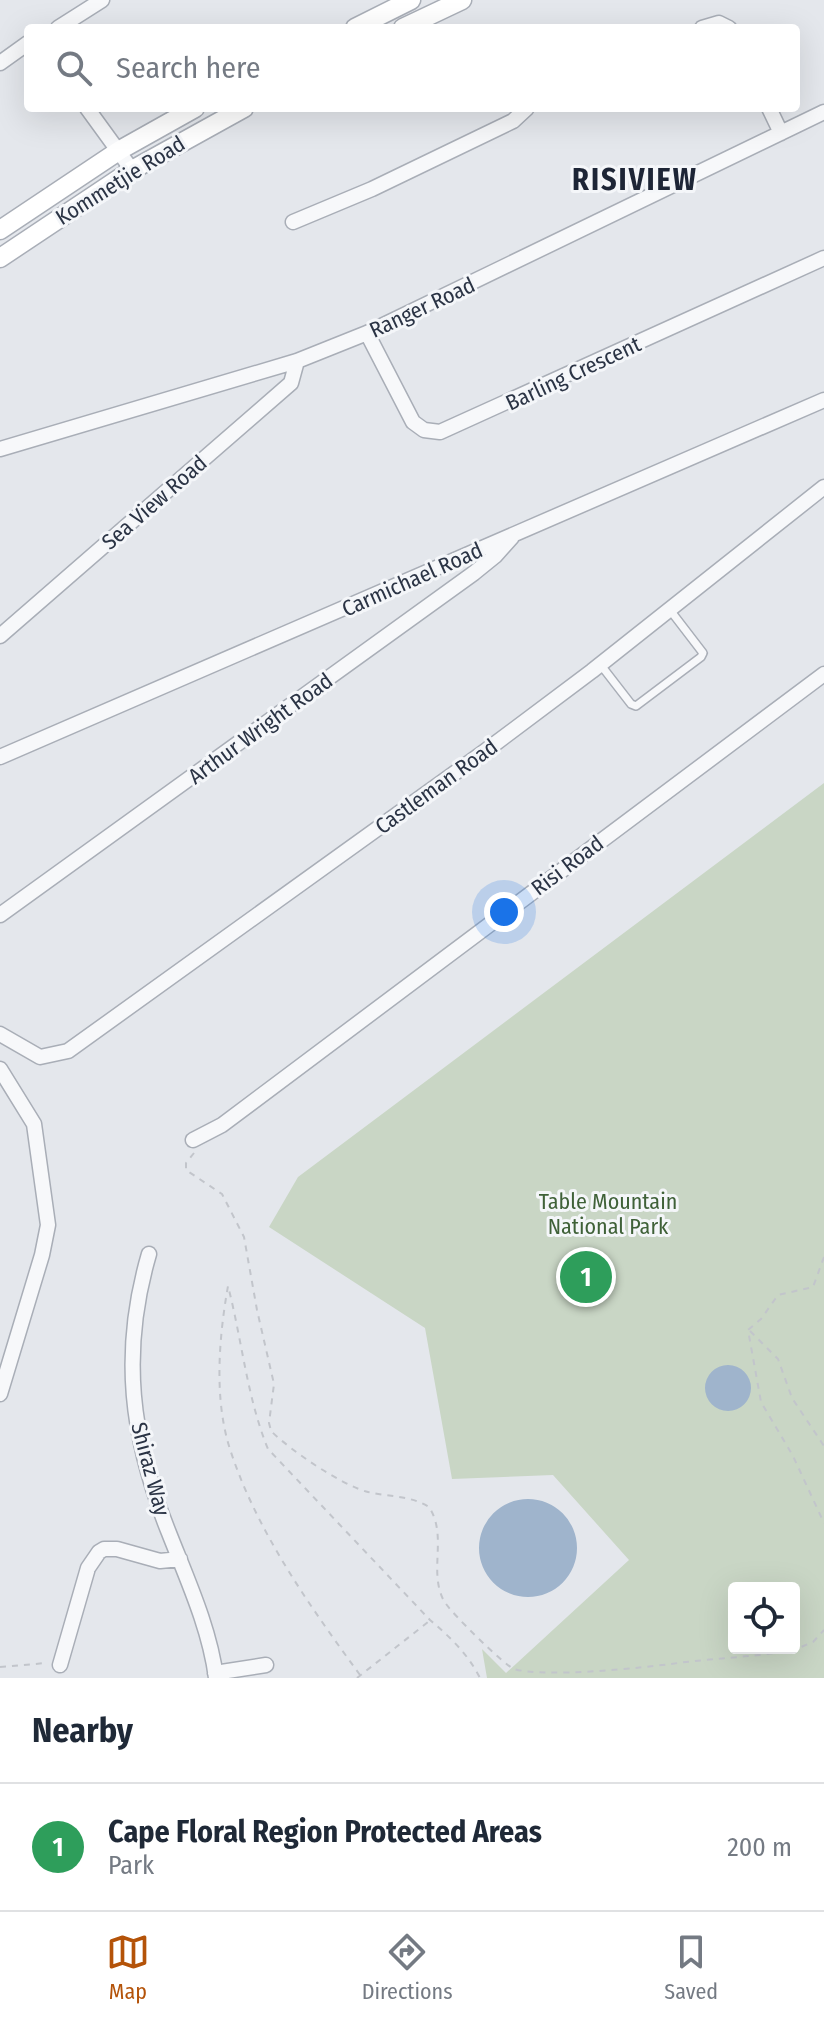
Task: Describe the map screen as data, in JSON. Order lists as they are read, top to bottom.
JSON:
{
  "streets": {
    "main road": ["Kommetjie Road"],
    "street": [
      "Ranger Road",
      "Barling Crescent",
      "Sea View Road",
      "Carmichael Road",
      "Arthur Wright Road",
      "Castleman Road",
      "Risi Road",
      "Shiraz Way"
    ]
  },
  "crossings": [
    ["Ranger Road", "Barling Crescent"],
    ["Ranger Road", "Sea View Road"],
    ["Carmichael Road", "Arthur Wright Road"]
  ],
  "districts": ["RISIVIEW"],
  "parks": ["Table Mountain National Park"],
  "page": {
    "search": "Search here",
    "pins": "1",
    "heading": "Nearby",
    "list": [
      {
        "mark": "1",
        "name": "Cape Floral Region Protected Areas",
        "note": "Park",
        "value": "200 m"
      }
    ],
    "nav": ["Map", "Directions", "Saved"]
  }
}
